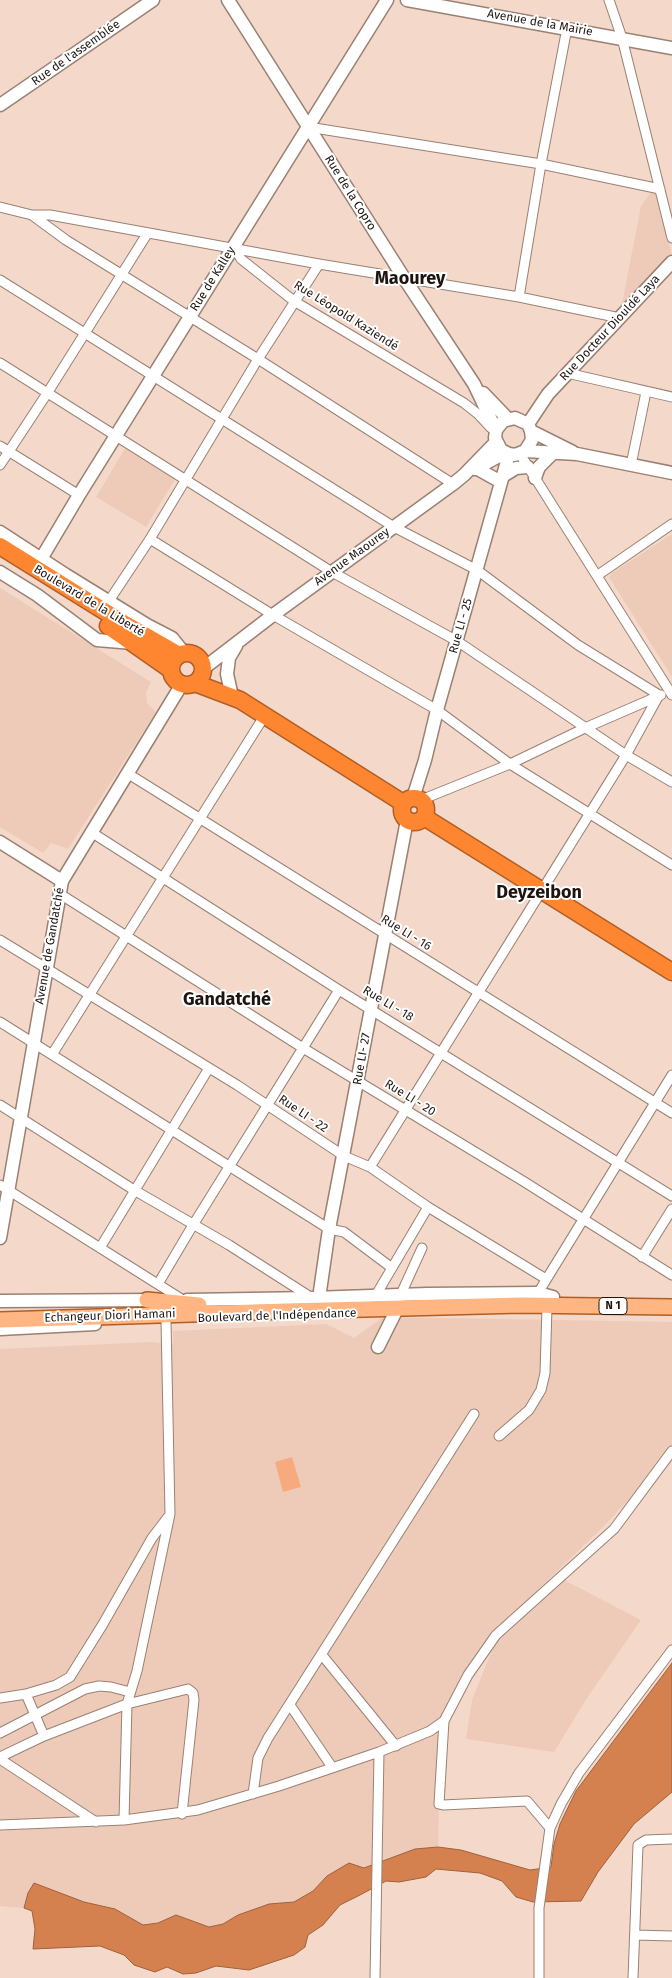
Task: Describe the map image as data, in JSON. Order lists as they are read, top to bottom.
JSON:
{
  "streets": {
    "highway": ["Boulevard de la Liberté"],
    "main road": ["N 1", "Echangeur Diori Hamani", "Boulevard de l'Indépendance"],
    "street": [
      "Avenue de la Mairie",
      "Rue de l'assemblée",
      "Rue de la Copro",
      "Rue de Kalley",
      "Rue Léopold Kaziendé",
      "Rue Docteur Diouldé Laya",
      "Avenue Maourey",
      "Rue LI - 25",
      "Rue LI - 16",
      "Avenue de Gandatché",
      "Rue LI - 18",
      "Rue LI- 27",
      "Rue LI - 20",
      "Rue LI - 22"
    ]
  },
  "crossings": [
    ["Rue de la Copro", "Rue de Kalley"],
    ["Rue de la Copro", "Rue Léopold Kaziendé"],
    ["Rue de la Copro", "Rue Docteur Diouldé Laya"],
    ["Rue de la Copro", "Avenue Maourey"],
    ["Rue de la Copro", "Rue LI - 25"],
    ["Rue de Kalley", "Rue Léopold Kaziendé"],
    ["Rue de Kalley", "Boulevard de la Liberté"],
    ["Rue Léopold Kaziendé", "Rue Docteur Diouldé Laya"],
    ["Rue Léopold Kaziendé", "Avenue Maourey"],
    ["Rue Léopold Kaziendé", "Rue LI - 25"],
    ["Rue Docteur Diouldé Laya", "Avenue Maourey"],
    ["Rue Docteur Diouldé Laya", "Rue LI - 25"],
    ["Avenue Maourey", "Boulevard de la Liberté"],
    ["Avenue Maourey", "Rue LI - 25"],
    ["Avenue Maourey", "Avenue de Gandatché"],
    ["Boulevard de la Liberté", "Rue LI - 25"],
    ["Boulevard de la Liberté", "Avenue de Gandatché"],
    ["Boulevard de la Liberté", "Rue LI- 27"],
    ["Rue LI - 25", "Rue LI- 27"],
    ["Rue LI - 16", "Avenue de Gandatché"],
    ["Rue LI - 16", "Rue LI- 27"],
    ["Avenue de Gandatché", "Rue LI - 18"],
    ["Avenue de Gandatché", "Rue LI - 20"],
    ["Avenue de Gandatché", "Rue LI - 22"],
    ["Rue LI - 18", "Rue LI- 27"],
    ["Rue LI- 27", "Rue LI - 20"],
    ["Rue LI- 27", "Rue LI - 22"],
    ["Rue LI- 27", "Boulevard de l'Indépendance"],
    ["Echangeur Diori Hamani", "Boulevard de l'Indépendance"]
  ],
  "districts": ["Maourey", "Deyzeibon", "Gandatché"]
}
